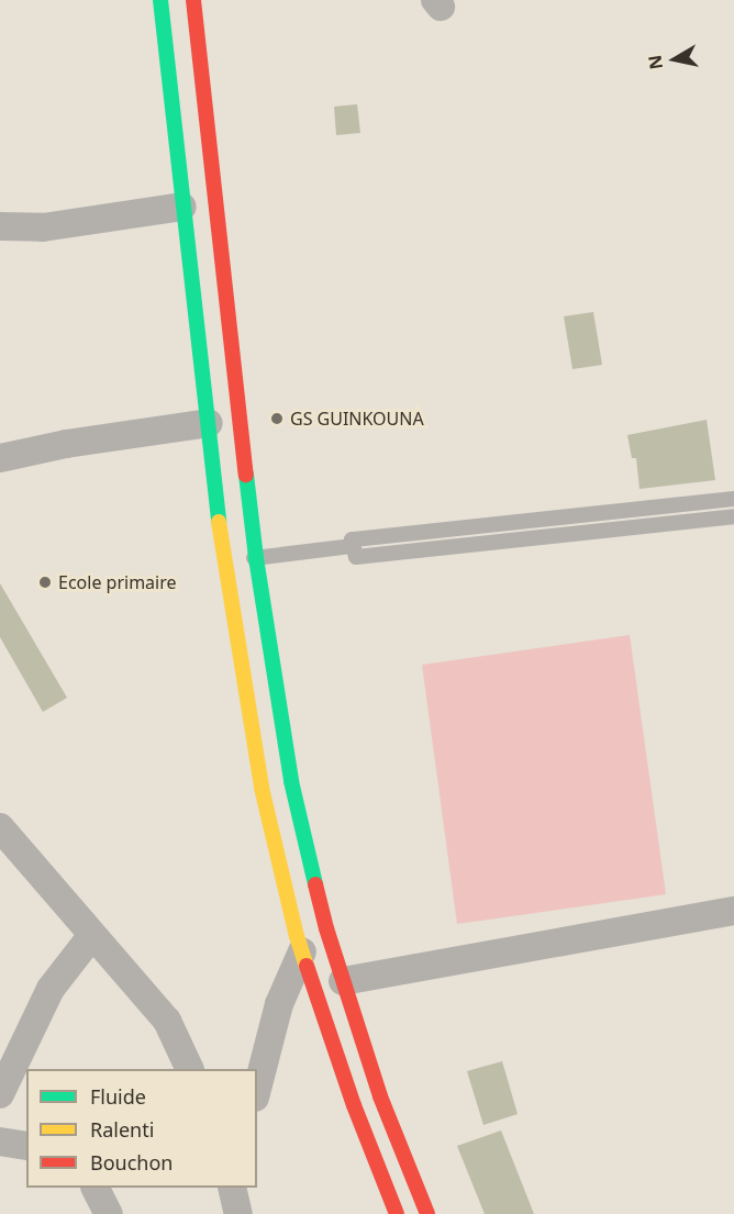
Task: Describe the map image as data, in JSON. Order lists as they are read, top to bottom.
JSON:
{
  "places": ["GS GUINKOUNA", "Ecole primaire"],
  "legend": ["Fluide", "Ralenti", "Bouchon"],
  "north": "left"
}
